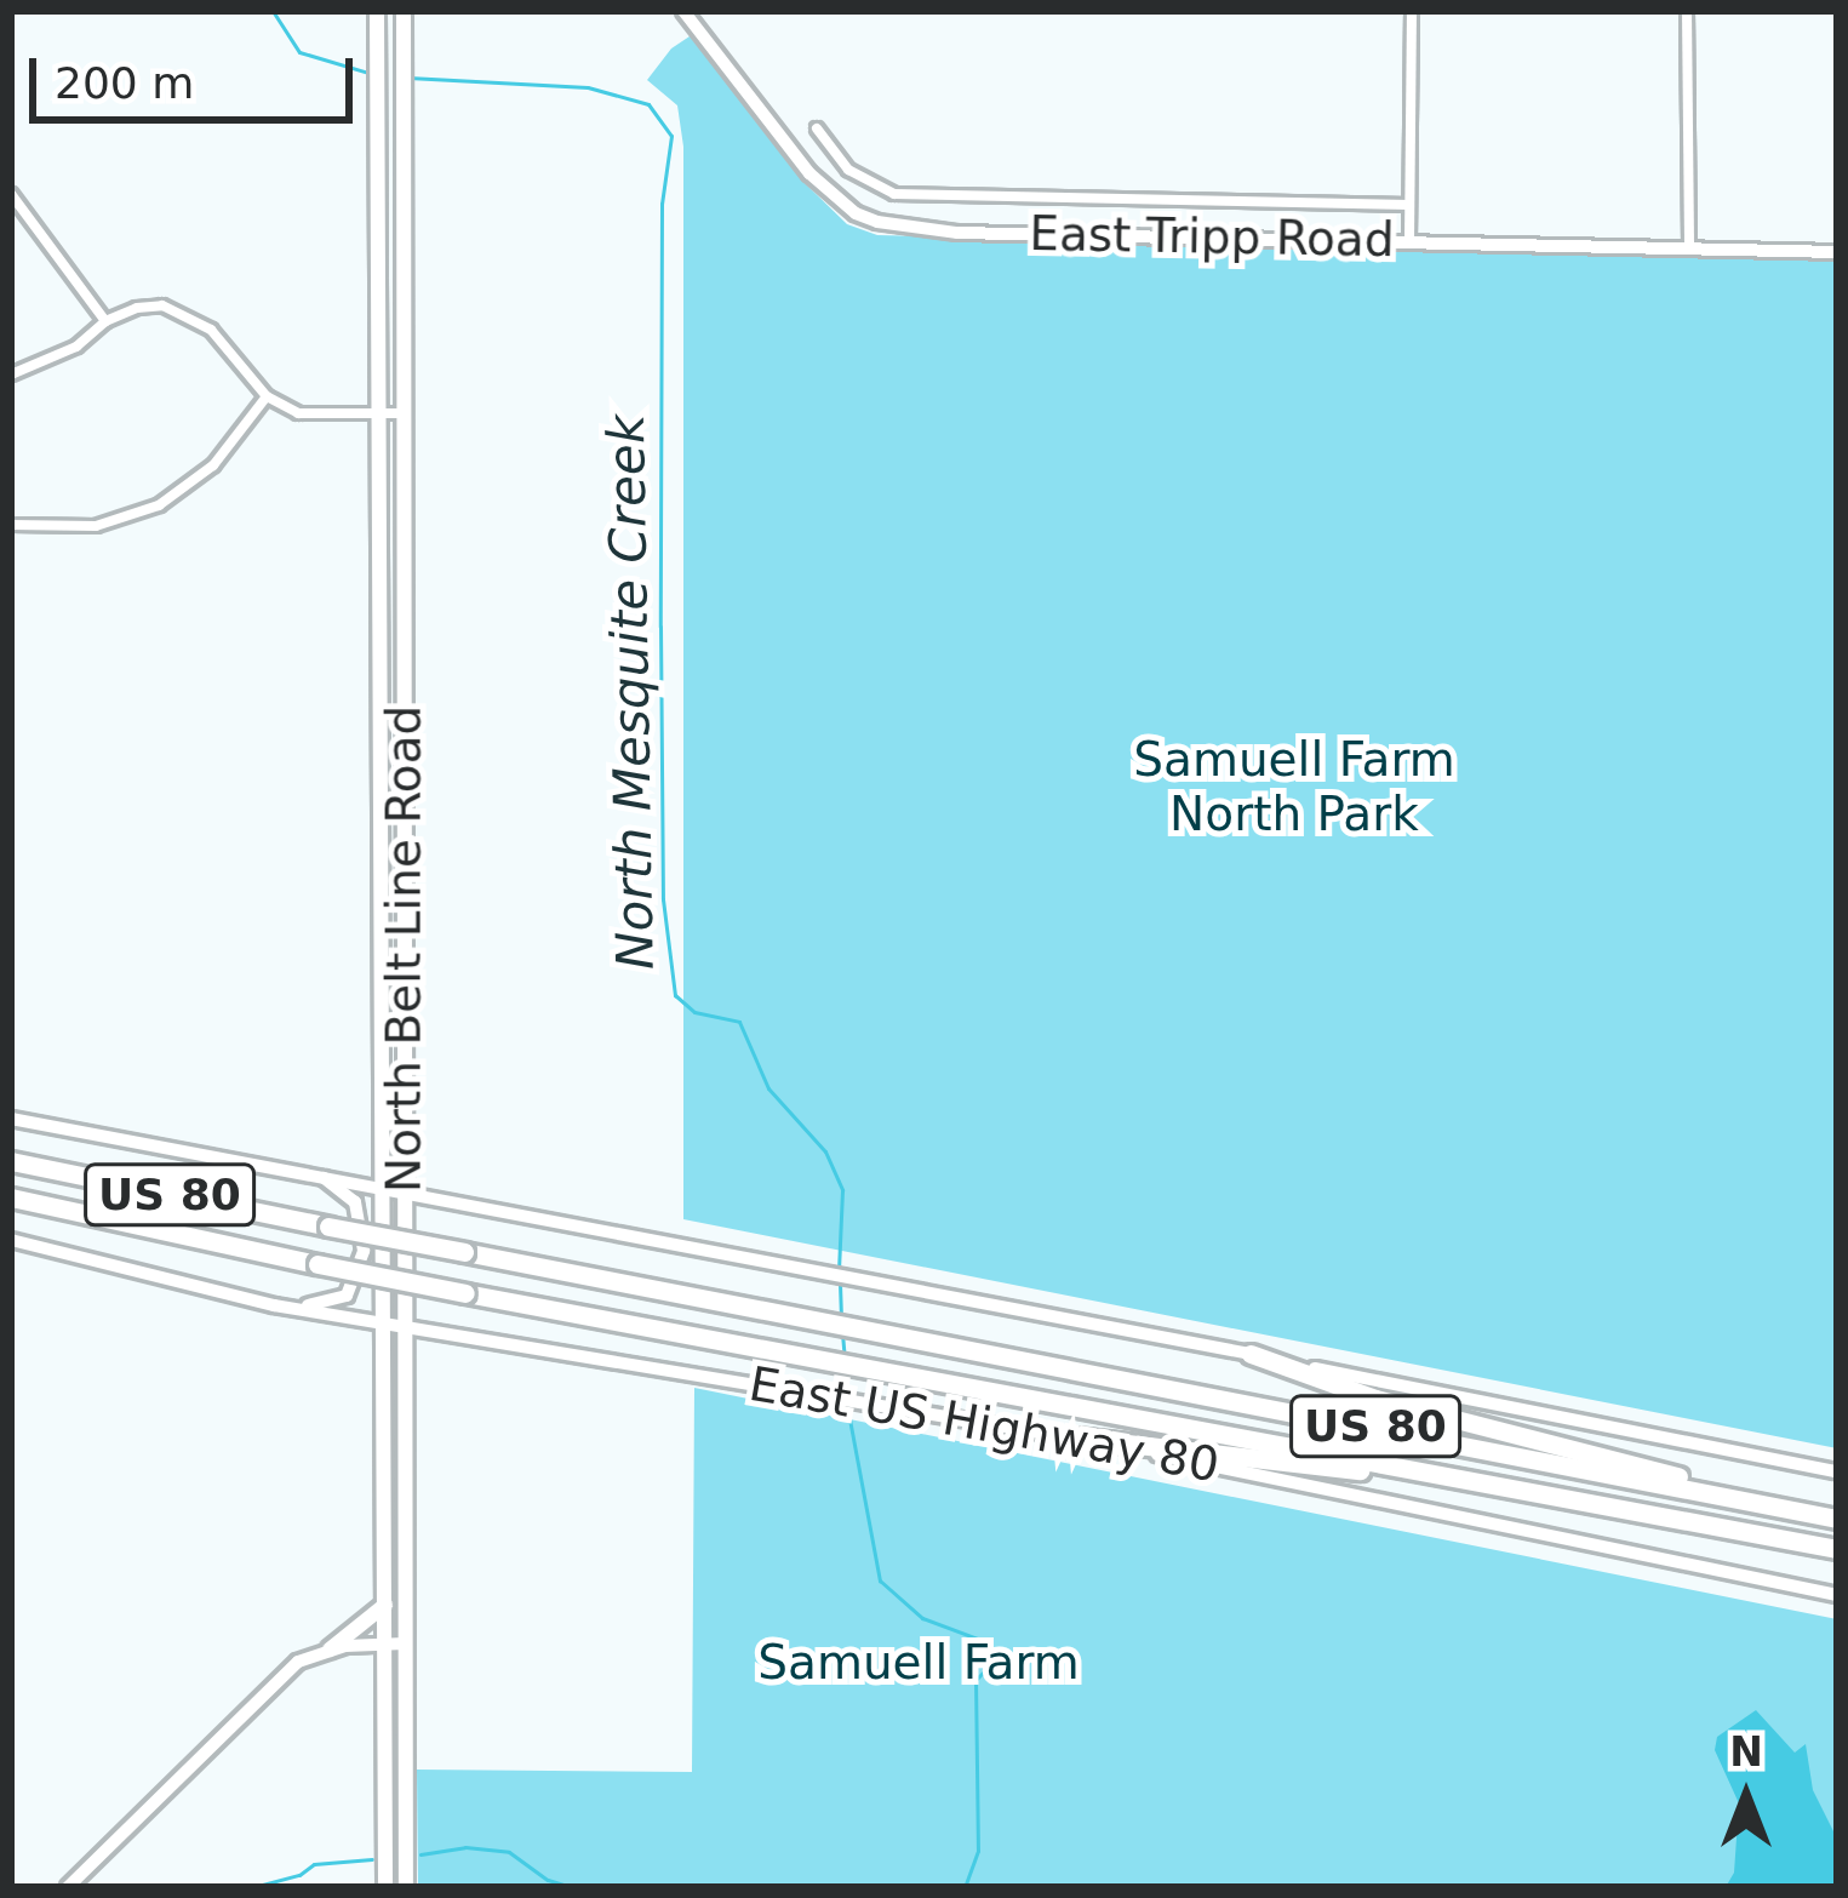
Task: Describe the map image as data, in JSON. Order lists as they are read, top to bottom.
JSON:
{
  "streets": {
    "highway": ["US 80"],
    "main road": ["East Tripp Road", "North Belt Line Road", "East US Highway 80"]
  },
  "crossings": [
    ["North Belt Line Road", "East US Highway 80"]
  ],
  "water": ["North Mesquite Creek"],
  "parks": ["Samuell Farm North Park", "Samuell Farm"],
  "scale_bar": "200 m",
  "north": "top"
}
